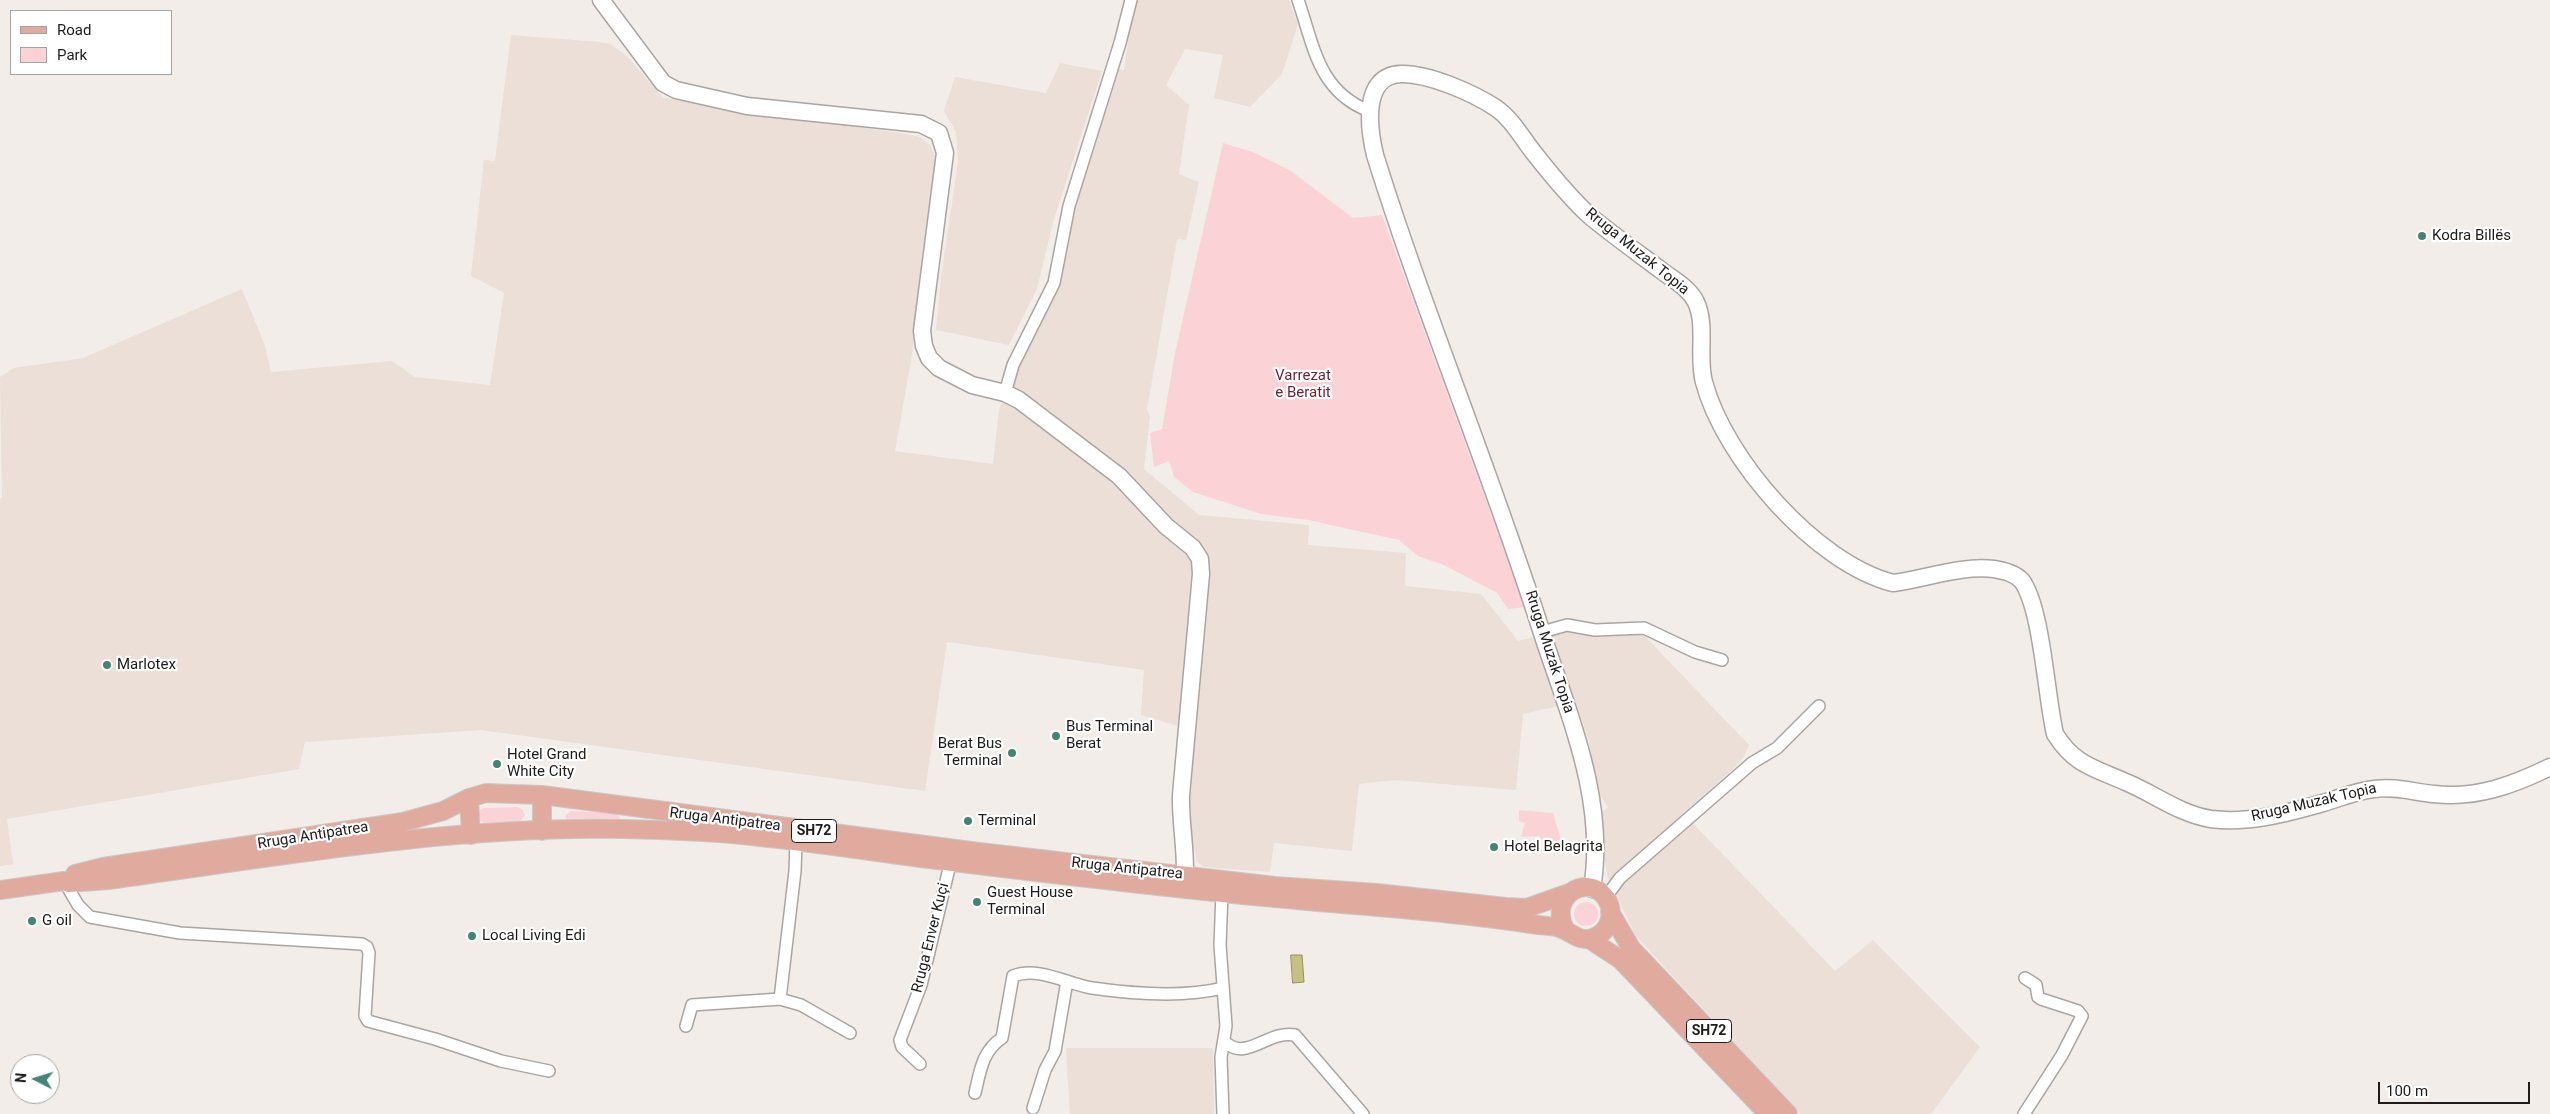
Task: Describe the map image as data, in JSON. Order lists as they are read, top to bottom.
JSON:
{
  "streets": {
    "main road": ["Rruga Antipatrea", "SH72"],
    "street": ["Rruga Muzak Topia", "Rruga Enver Kuçi"]
  },
  "crossings": [
    ["Rruga Muzak Topia", "Rruga Antipatrea"],
    ["Rruga Muzak Topia", "SH72"],
    ["Rruga Antipatrea", "SH72"],
    ["Rruga Antipatrea", "Rruga Enver Kuçi"]
  ],
  "parks": ["Varrezat e Beratit"],
  "places": [
    "Kodra Billës",
    "Marlotex",
    "Bus Terminal Berat",
    "Berat Bus Terminal",
    "Hotel Grand White City",
    "Terminal",
    "Hotel Belagrita",
    "Guest House Terminal",
    "G oil",
    "Local Living Edi"
  ],
  "legend": ["Road", "Park"],
  "scale_bar": "100 m",
  "north": "left"
}
